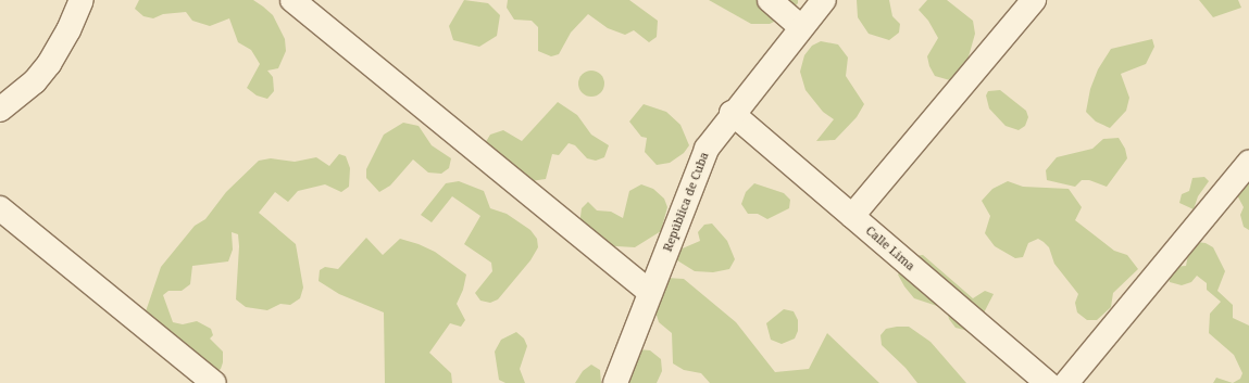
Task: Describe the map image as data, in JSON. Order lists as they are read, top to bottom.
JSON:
{
  "streets": {
    "street": ["República de Cuba", "Calle Lima"]
  },
  "crossings": [
    ["República de Cuba", "Calle Lima"]
  ]
}
